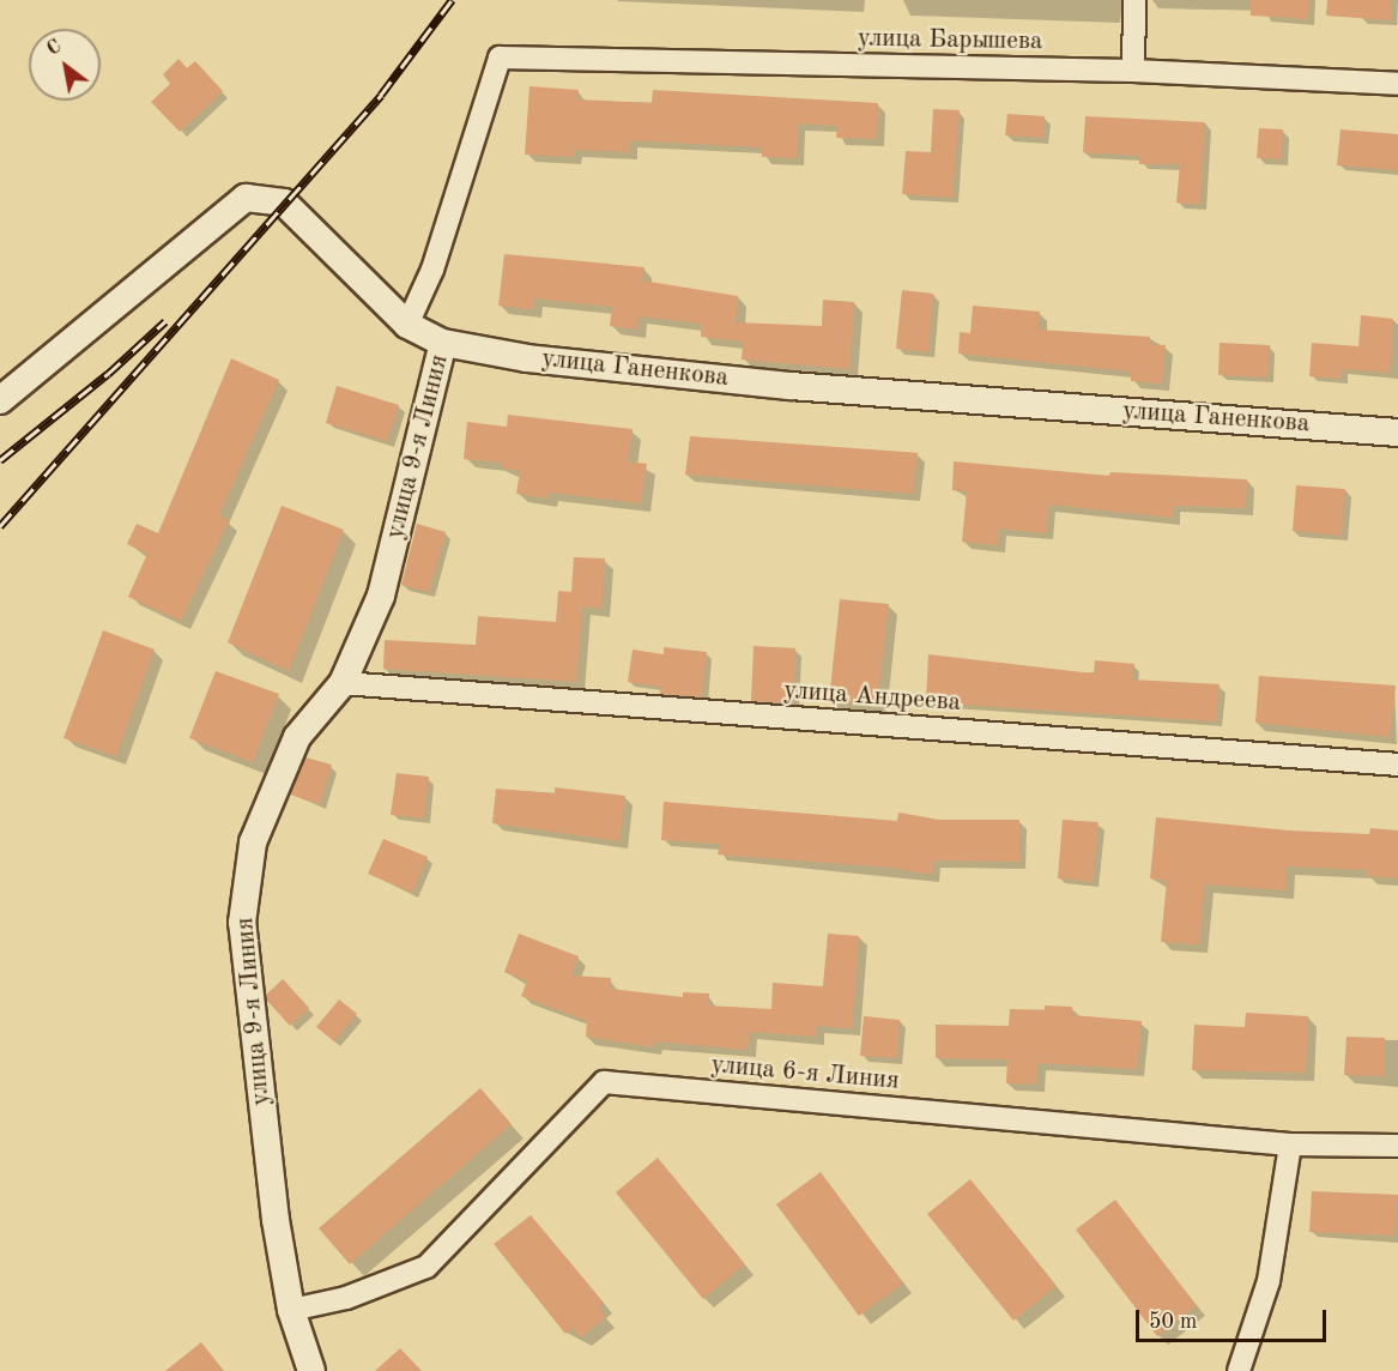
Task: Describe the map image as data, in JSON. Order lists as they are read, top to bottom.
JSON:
{
  "streets": {
    "street": [
      "улица Барышева",
      "улица Ганенкова",
      "улица 9-я Линия",
      "улица Андреева",
      "улица 6-я Линия"
    ]
  },
  "crossings": [
    ["улица Барышева", "улица Ганенкова"],
    ["улица Ганенкова", "улица 9-я Линия"],
    ["улица 9-я Линия", "улица Андреева"],
    ["улица 9-я Линия", "улица 6-я Линия"]
  ],
  "scale_bar": "50 m",
  "north": "top left"
}
